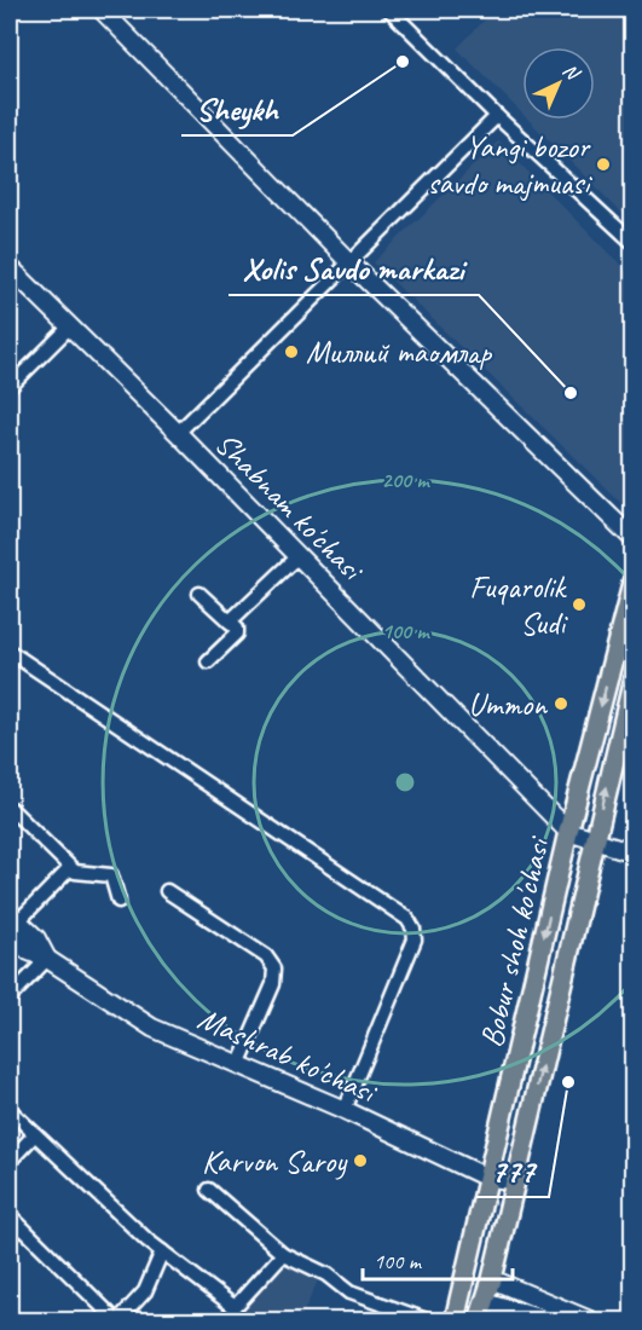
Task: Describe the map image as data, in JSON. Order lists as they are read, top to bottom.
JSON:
{
  "streets": {
    "main road": ["Bobur shoh ko'chasi"],
    "street": ["Shabnam ko'chasi", "Mashrab ko'chasi"]
  },
  "crossings": [
    ["Shabnam ko'chasi", "Bobur shoh ko'chasi"],
    ["Bobur shoh ko'chasi", "Mashrab ko'chasi"]
  ],
  "places": [
    "Sheykh",
    "Yangi bozor savdo majmuasi",
    "Миллий таомлар",
    "Xolis Savdo markazi",
    "Fuqarolik Sudi",
    "Ummon",
    "777",
    "Karvon Saroy"
  ],
  "scale_bar": "100 m",
  "north": "top right",
  "rings": ["200 m", "100 m"]
}
